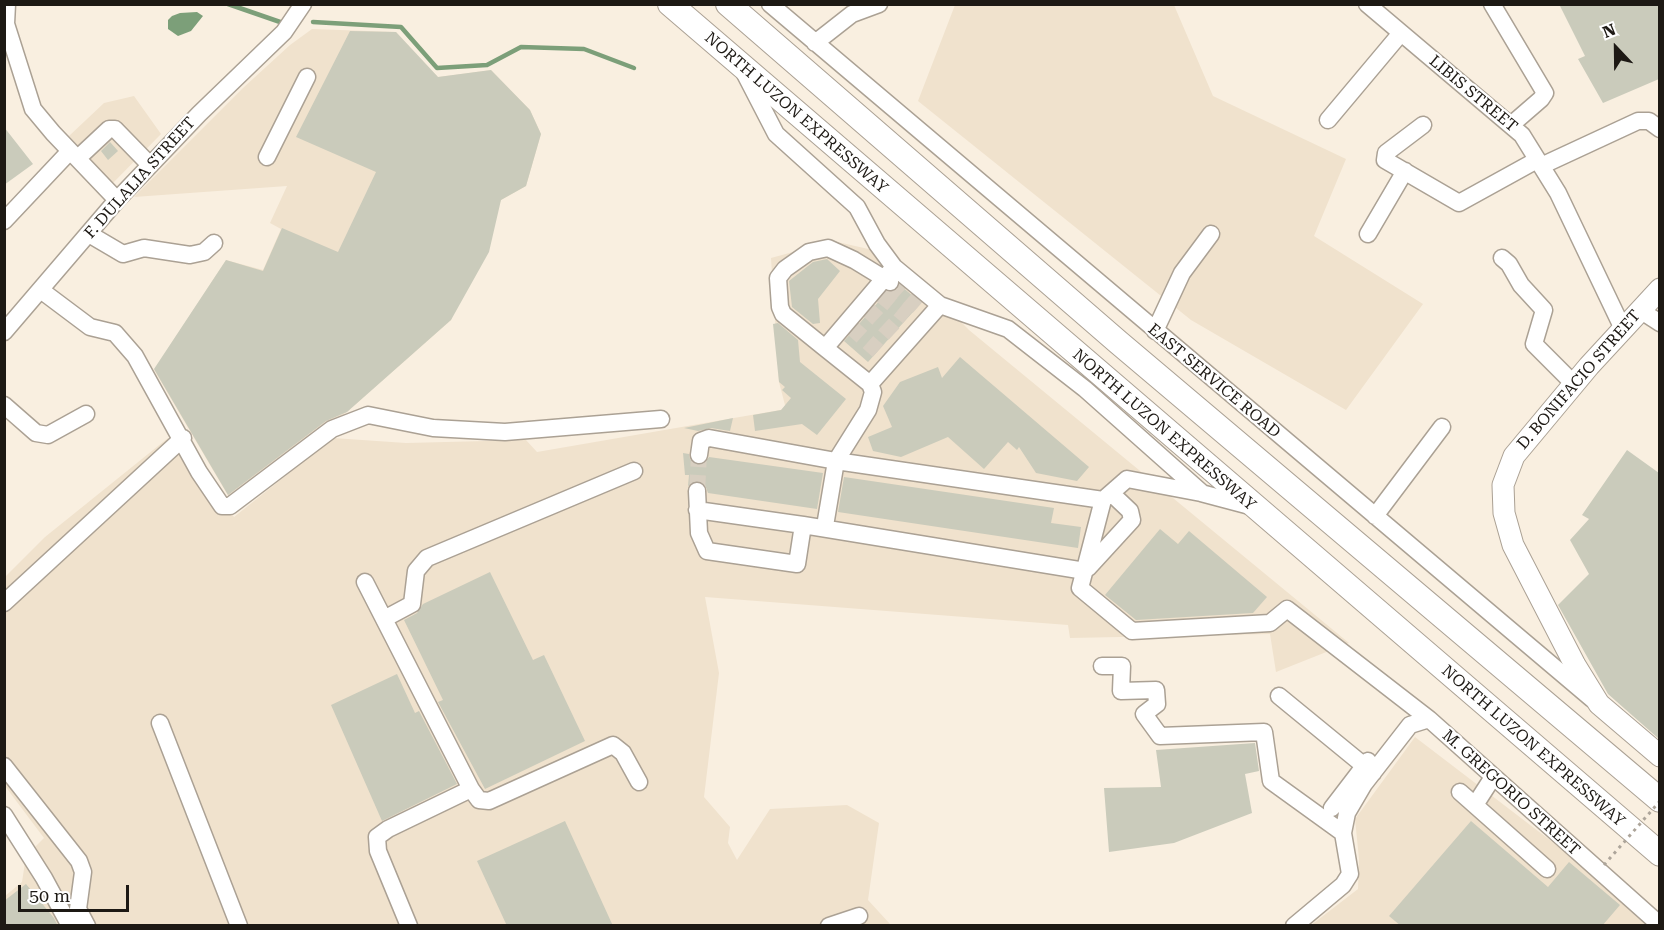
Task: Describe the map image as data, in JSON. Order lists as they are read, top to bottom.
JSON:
{
  "streets": {
    "highway": ["NORTH LUZON EXPRESSWAY"],
    "main road": ["D. BONIFACIO STREET", "EAST SERVICE ROAD"],
    "street": ["LIBIS STREET", "F. DULALIA STREET", "M. GREGORIO STREET"]
  },
  "crossings": [
    ["LIBIS STREET", "D. BONIFACIO STREET"],
    ["D. BONIFACIO STREET", "EAST SERVICE ROAD"]
  ],
  "scale_bar": "50 m",
  "north": "top"
}
